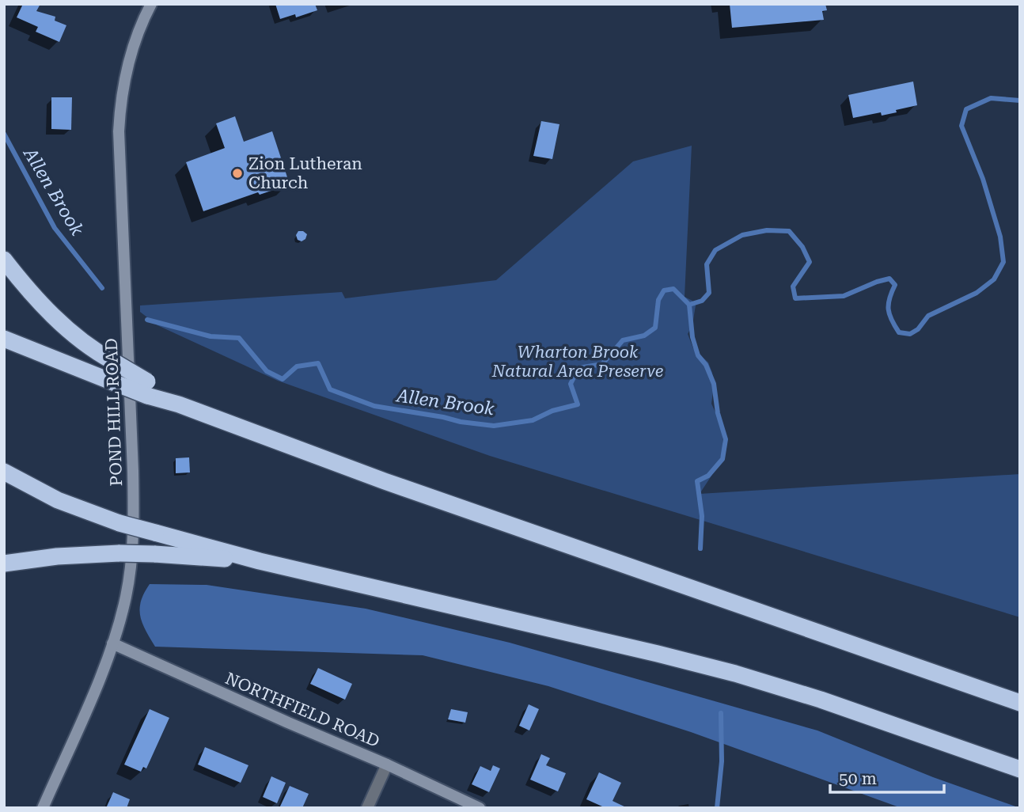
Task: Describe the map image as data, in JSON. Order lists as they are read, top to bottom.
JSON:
{
  "streets": {
    "main road": ["POND HILL ROAD", "NORTHFIELD ROAD"]
  },
  "crossings": [
    ["POND HILL ROAD", "NORTHFIELD ROAD"]
  ],
  "water": ["Allen Brook"],
  "parks": ["Wharton Brook Natural Area Preserve"],
  "places": ["Zion Lutheran Church"],
  "scale_bar": "50 m"
}
